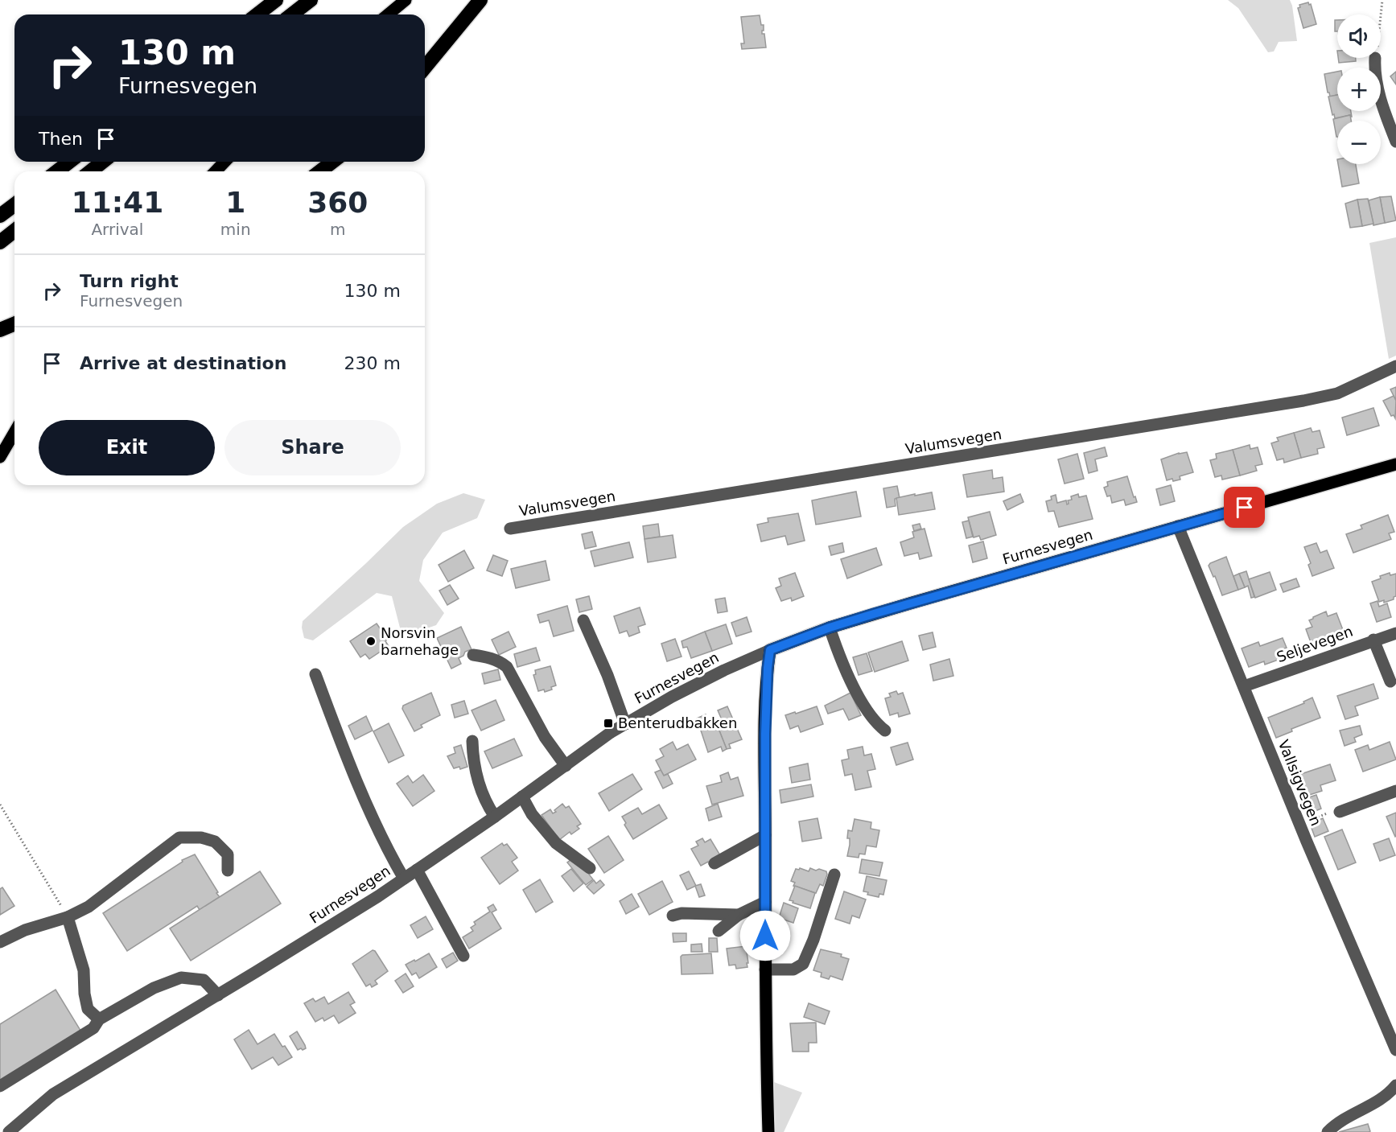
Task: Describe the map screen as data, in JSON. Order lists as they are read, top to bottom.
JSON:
{
  "streets": {
    "main road": ["Furnesvegen"],
    "street": ["Valumsvegen", "Seljevegen", "Vallsigvegen"]
  },
  "crossings": [
    ["Furnesvegen", "Vallsigvegen"],
    ["Seljevegen", "Vallsigvegen"]
  ],
  "places": {
    "other": ["Norsvin barnehage"],
    "transit": ["Benterudbakken"]
  },
  "page": {
    "map_buttons": ["+", "−"],
    "turn": ["130 m", "Furnesvegen"],
    "then": "Then",
    "eta": [
      "11:41",
      "Arrival",
      "1",
      "min",
      "360",
      "m"
    ],
    "list": [
      {
        "name": "Turn right",
        "note": "Furnesvegen",
        "value": "130 m"
      },
      {
        "name": "Arrive at destination",
        "value": "230 m"
      }
    ],
    "buttons": ["Exit", "Share"]
  }
}
